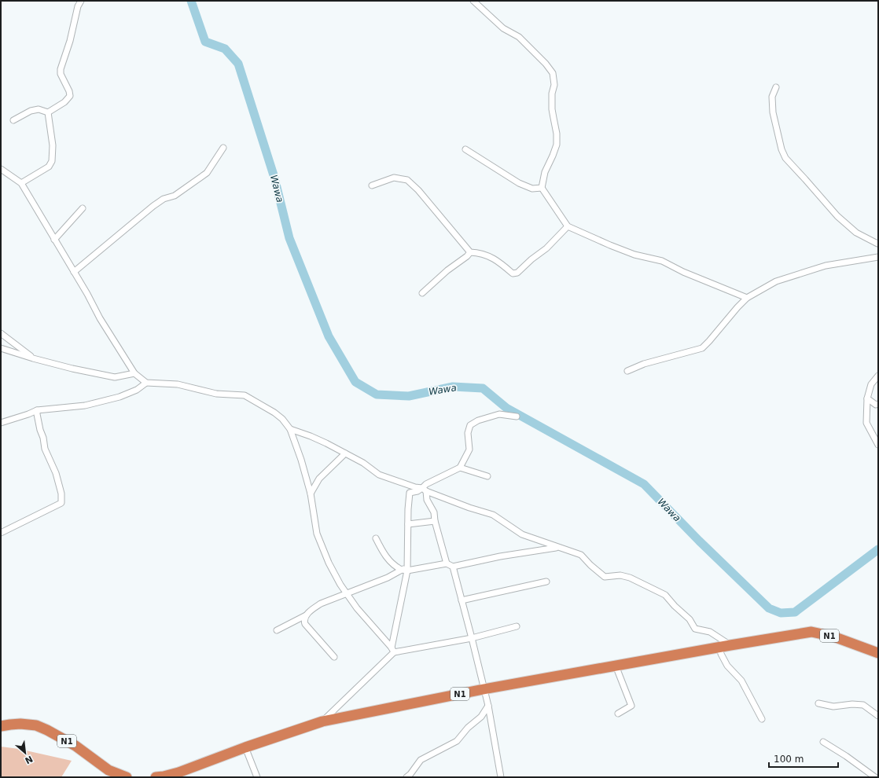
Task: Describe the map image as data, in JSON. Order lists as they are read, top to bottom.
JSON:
{
  "streets": {
    "highway": ["N1"]
  },
  "water": ["Wawa"],
  "scale_bar": "100 m",
  "north": "bottom right"
}
